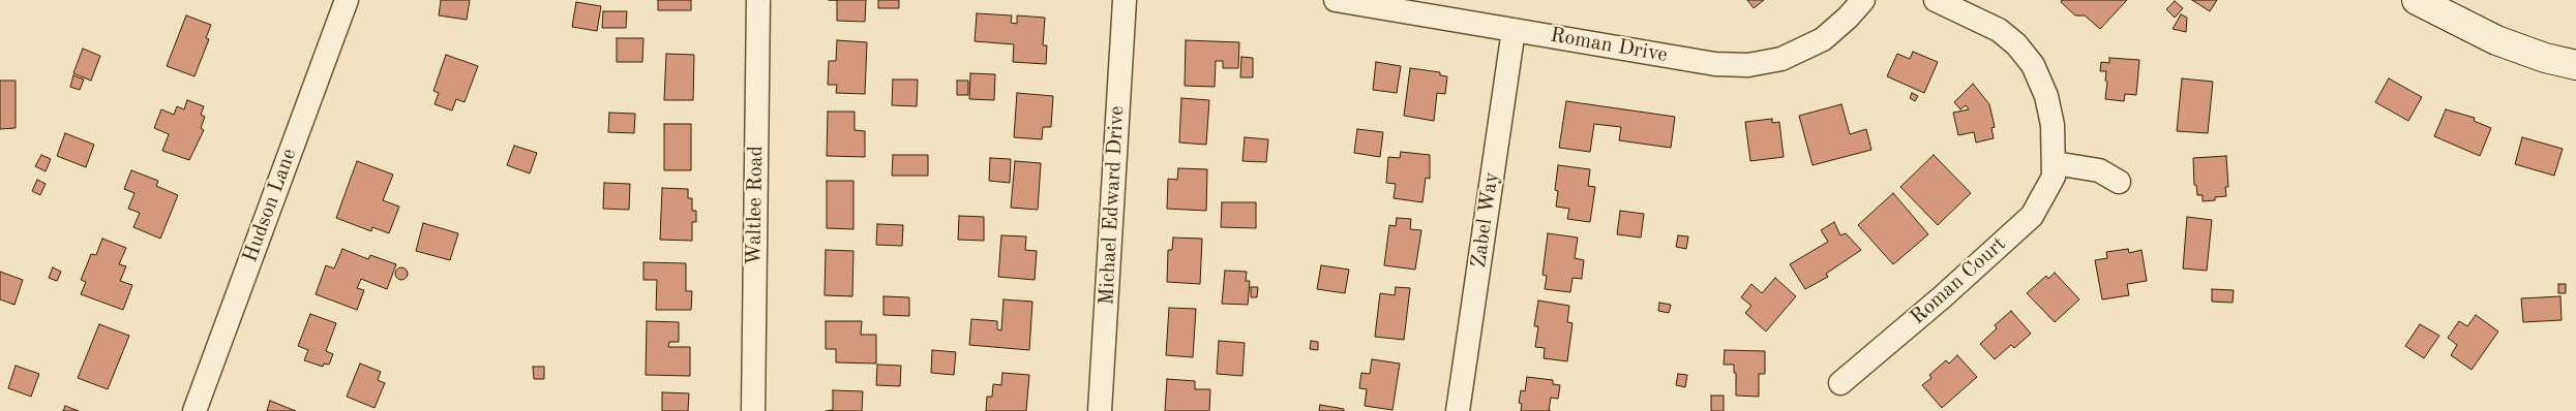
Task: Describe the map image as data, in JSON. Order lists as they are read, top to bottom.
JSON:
{
  "streets": {
    "street": [
      "Roman Drive",
      "Hudson Lane",
      "Waltlee Road",
      "Michael Edward Drive",
      "Zabel Way",
      "Roman Court"
    ]
  },
  "crossings": [
    ["Roman Drive", "Zabel Way"]
  ]
}
